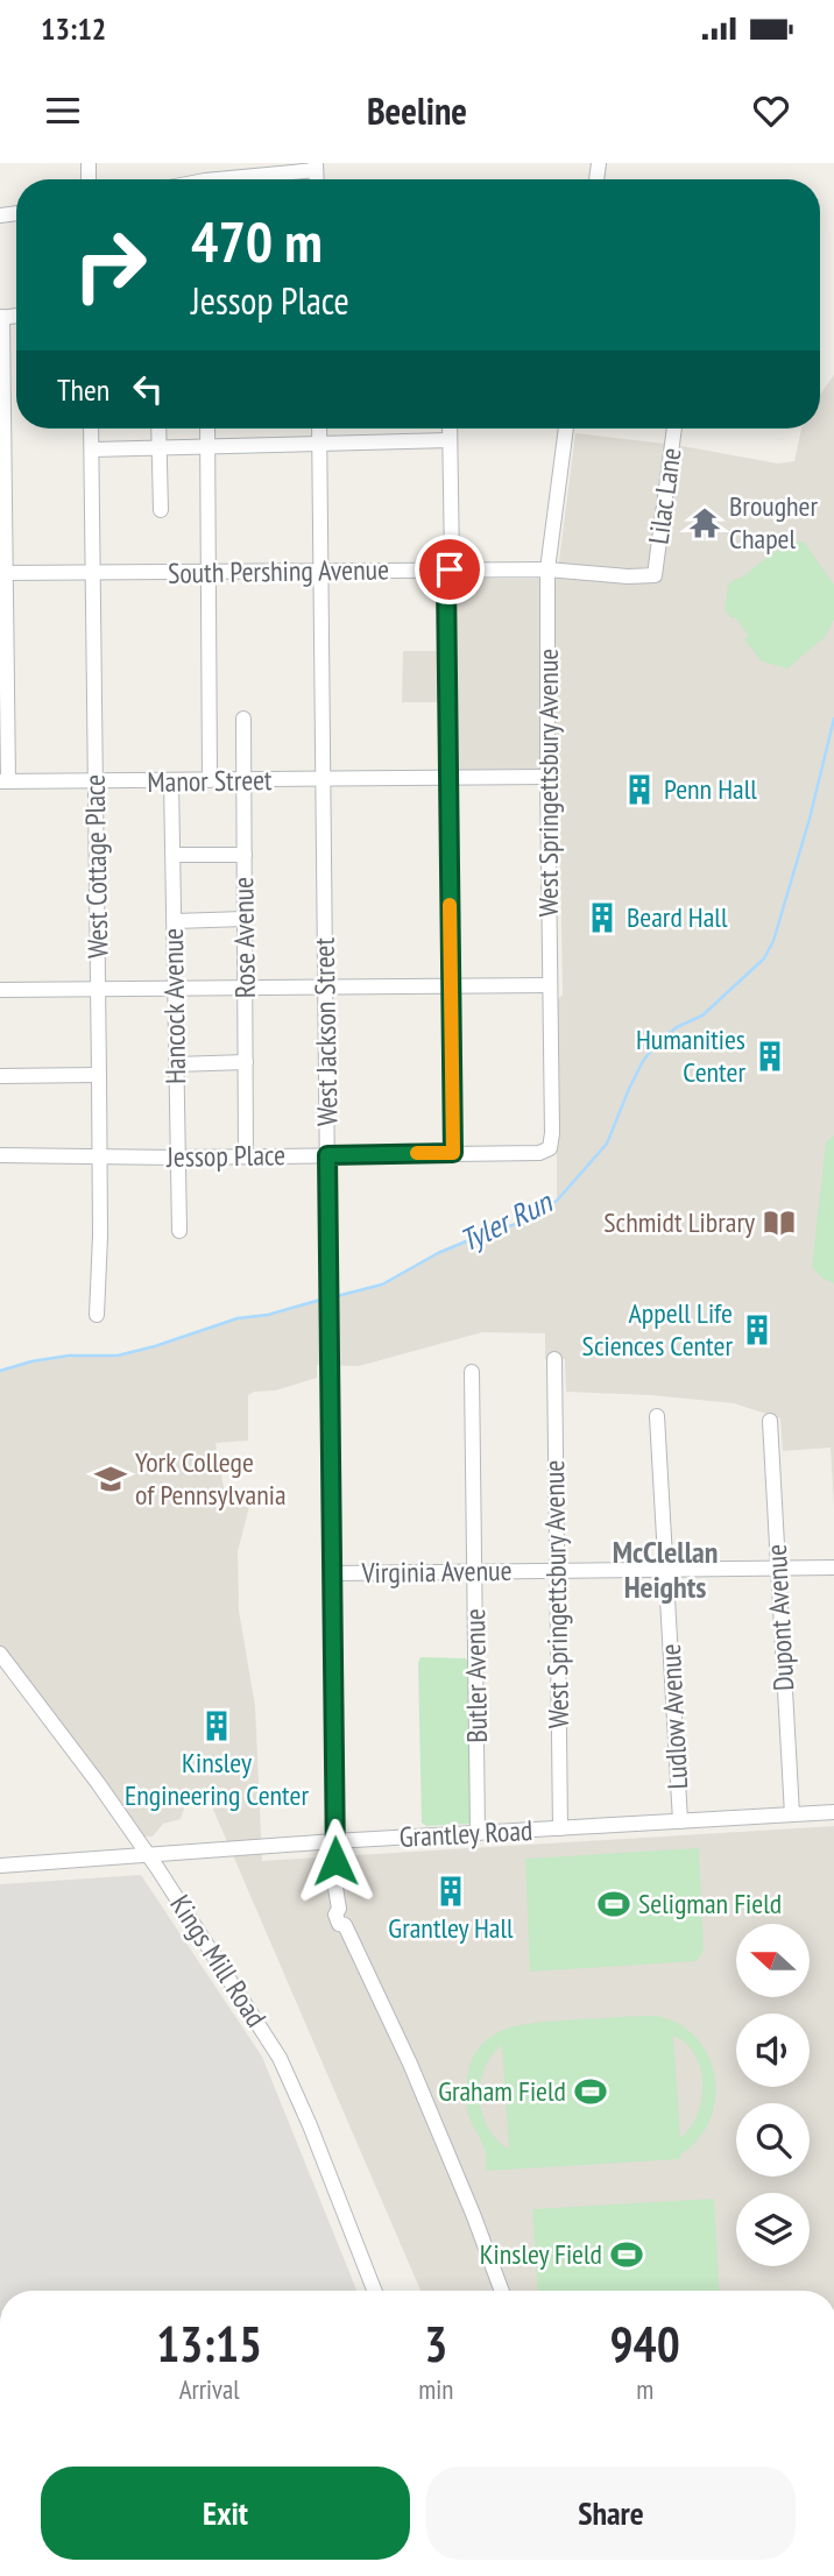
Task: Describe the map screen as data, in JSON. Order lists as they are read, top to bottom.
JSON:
{
  "streets": {
    "street": [
      "Lilac Lane",
      "South Pershing Avenue",
      "Manor Street",
      "West Springettsbury Avenue",
      "West Cottage Place",
      "Rose Avenue",
      "Hancock Avenue",
      "West Jackson Street",
      "Jessop Place",
      "Virginia Avenue",
      "Dupont Avenue",
      "Butler Avenue",
      "Ludlow Avenue",
      "Grantley Road",
      "Kings Mill Road"
    ]
  },
  "crossings": [
    ["Lilac Lane", "South Pershing Avenue"],
    ["South Pershing Avenue", "West Springettsbury Avenue"],
    ["South Pershing Avenue", "West Cottage Place"],
    ["South Pershing Avenue", "West Jackson Street"],
    ["Manor Street", "West Springettsbury Avenue"],
    ["Manor Street", "West Cottage Place"],
    ["Manor Street", "Rose Avenue"],
    ["Manor Street", "Hancock Avenue"],
    ["Manor Street", "West Jackson Street"],
    ["West Springettsbury Avenue", "Jessop Place"],
    ["West Springettsbury Avenue", "Virginia Avenue"],
    ["West Springettsbury Avenue", "Grantley Road"],
    ["West Cottage Place", "Jessop Place"],
    ["Rose Avenue", "Jessop Place"],
    ["Hancock Avenue", "Jessop Place"],
    ["West Jackson Street", "Jessop Place"],
    ["West Jackson Street", "Virginia Avenue"],
    ["West Jackson Street", "Grantley Road"],
    ["Virginia Avenue", "Dupont Avenue"],
    ["Virginia Avenue", "Butler Avenue"],
    ["Virginia Avenue", "Ludlow Avenue"],
    ["Dupont Avenue", "Grantley Road"],
    ["Butler Avenue", "Grantley Road"],
    ["Ludlow Avenue", "Grantley Road"],
    ["Grantley Road", "Kings Mill Road"]
  ],
  "districts": ["McClellan Heights"],
  "water": ["Tyler Run"],
  "places": {
    "temple": ["Brougher Chapel"],
    "building": [
      "Penn Hall",
      "Beard Hall",
      "Humanities Center",
      "Appell Life Sciences Center",
      "Kinsley Engineering Center",
      "Grantley Hall"
    ],
    "library": ["Schmidt Library"],
    "school or university": ["York College of Pennsylvania"],
    "sports": ["Seligman Field", "Graham Field", "Kinsley Field"]
  },
  "north": "left",
  "page": {
    "status": "13:12",
    "header": "Beeline",
    "turn": ["470 m", "Jessop Place"],
    "then": "Then",
    "eta": [
      "13:15",
      "Arrival",
      "3",
      "min",
      "940",
      "m"
    ],
    "buttons": ["Exit", "Share"]
  }
}
